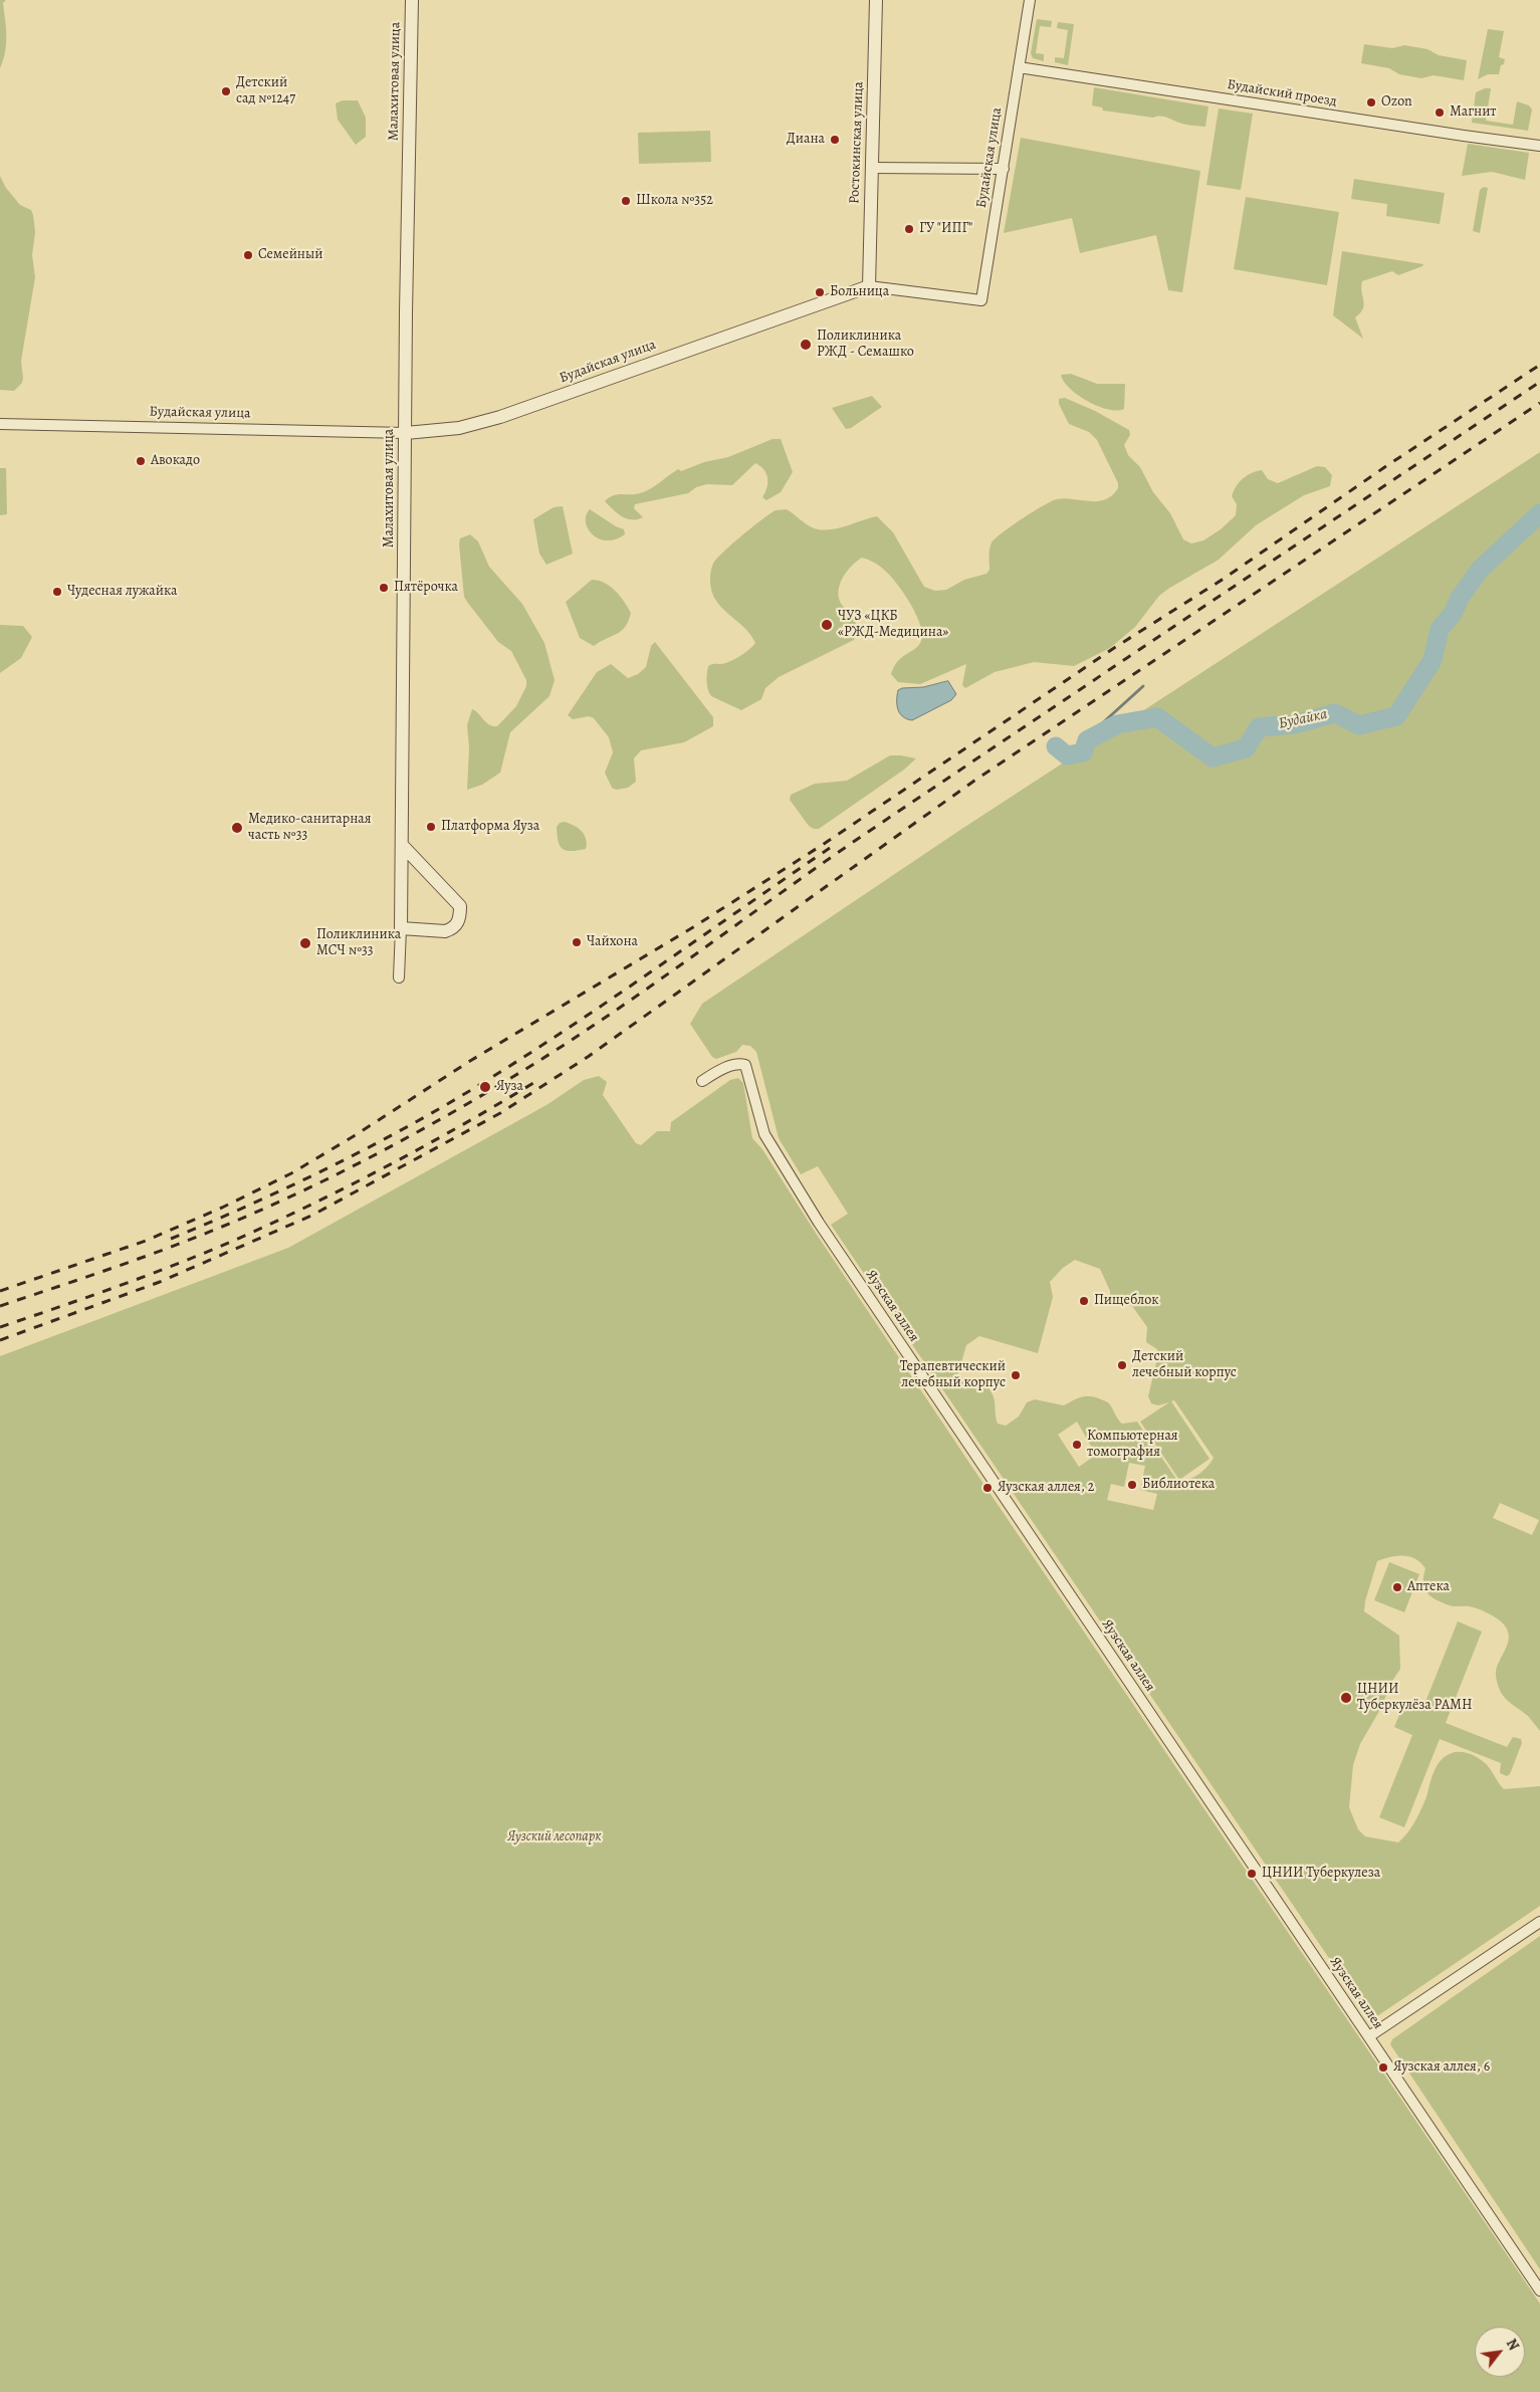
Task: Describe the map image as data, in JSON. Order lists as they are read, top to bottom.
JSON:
{
  "streets": {
    "street": [
      "Малахитовая улица",
      "Будайский проезд",
      "Ростокинская улица",
      "Будайская улица",
      "Яузская аллея"
    ]
  },
  "crossings": [
    ["Малахитовая улица", "Будайская улица"],
    ["Будайский проезд", "Будайская улица"],
    ["Ростокинская улица", "Будайская улица"]
  ],
  "water": ["Будайка"],
  "parks": ["Яузский лесопарк"],
  "places": [
    "Детский сад №1247",
    "Ozon",
    "Магнит",
    "Диана",
    "Школа №352",
    "ГУ \"ИПГ\"",
    "Семейный",
    "Больница",
    "Поликлиника РЖД - Семашко",
    "Авокадо",
    "Пятёрочка",
    "Чудесная лужайка",
    "ЧУЗ «ЦКБ «РЖД-Медицина»",
    "Платформа Яуза",
    "Медико-санитарная часть №33",
    "Чайхона",
    "Поликлиника МСЧ №33",
    "Яуза",
    "Пищеблок",
    "Детский лечебный корпус",
    "Терапевтический лечебный корпус",
    "Компьютерная томография",
    "Библиотека",
    "Яузская аллея, 2",
    "Аптека",
    "ЦНИИ Туберкулёза РАМН",
    "ЦНИИ Туберкулеза",
    "Яузская аллея, 6"
  ],
  "north": "top right"
}
